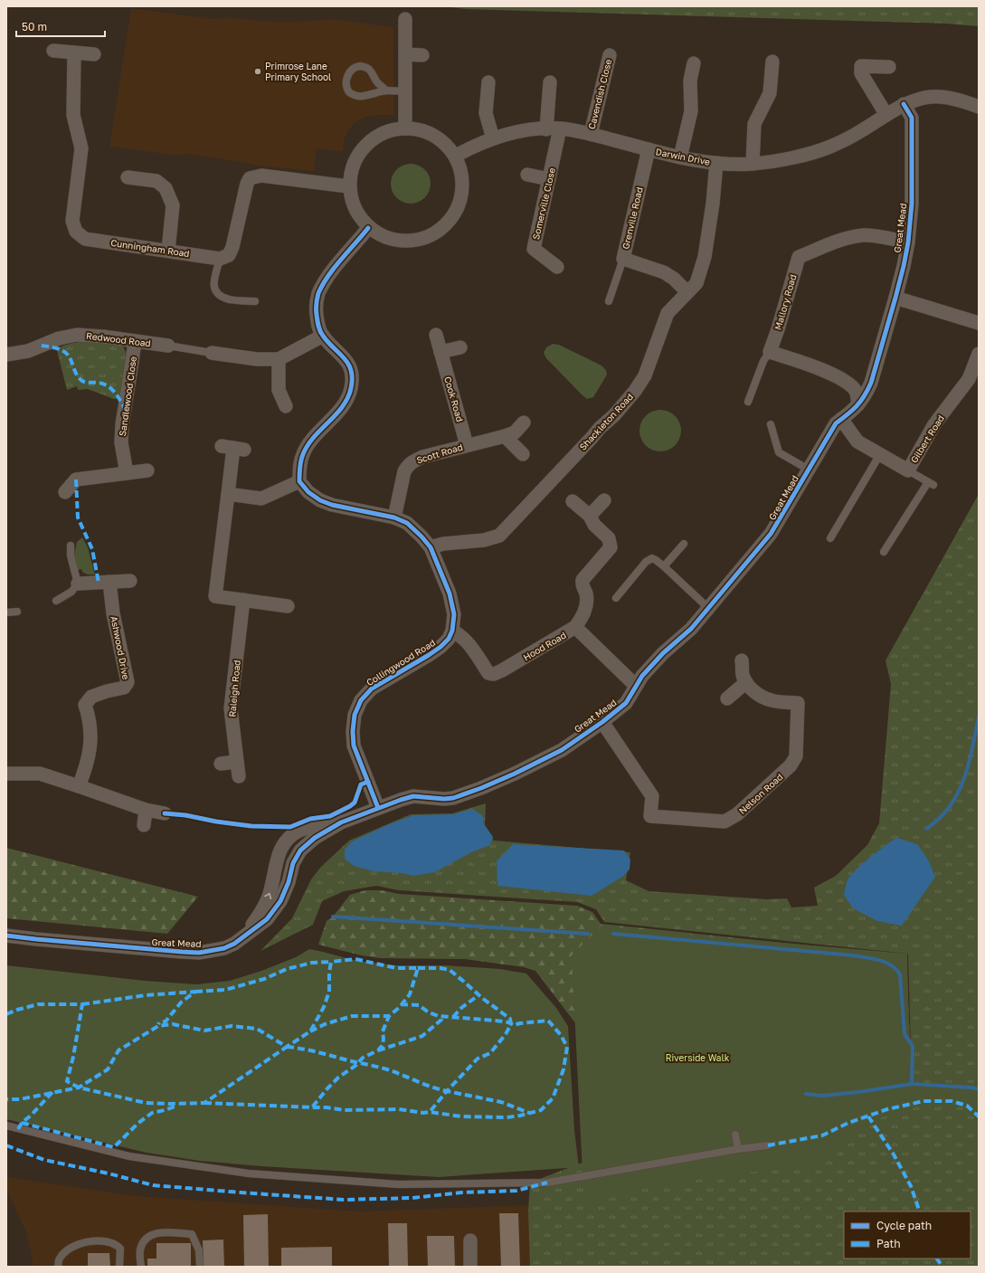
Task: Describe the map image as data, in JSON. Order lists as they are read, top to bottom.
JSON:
{
  "streets": {
    "street": [
      "Cavendish Close",
      "Darwin Drive",
      "Somerville Close",
      "Grenville Road",
      "Great Mead",
      "Cunningham Road",
      "Mallory Road",
      "Redwood Road",
      "Sandlewood Close",
      "Cook Road",
      "Shackleton Road",
      "Gilbert Road",
      "Scott Road",
      "Hood Road",
      "Ashwood Drive",
      "Collingwood Road",
      "Raleigh Road",
      "Nelson Road"
    ]
  },
  "crossings": [
    ["Cavendish Close", "Darwin Drive"],
    ["Darwin Drive", "Somerville Close"],
    ["Darwin Drive", "Grenville Road"],
    ["Darwin Drive", "Great Mead"],
    ["Darwin Drive", "Shackleton Road"],
    ["Grenville Road", "Shackleton Road"],
    ["Great Mead", "Mallory Road"],
    ["Great Mead", "Gilbert Road"],
    ["Great Mead", "Hood Road"],
    ["Great Mead", "Collingwood Road"],
    ["Great Mead", "Nelson Road"],
    ["Redwood Road", "Sandlewood Close"],
    ["Cook Road", "Scott Road"],
    ["Hood Road", "Collingwood Road"]
  ],
  "parks": ["Riverside Walk"],
  "places": ["Primrose Lane Primary School"],
  "legend": ["Cycle path", "Path"],
  "scale_bar": "50 m"
}
